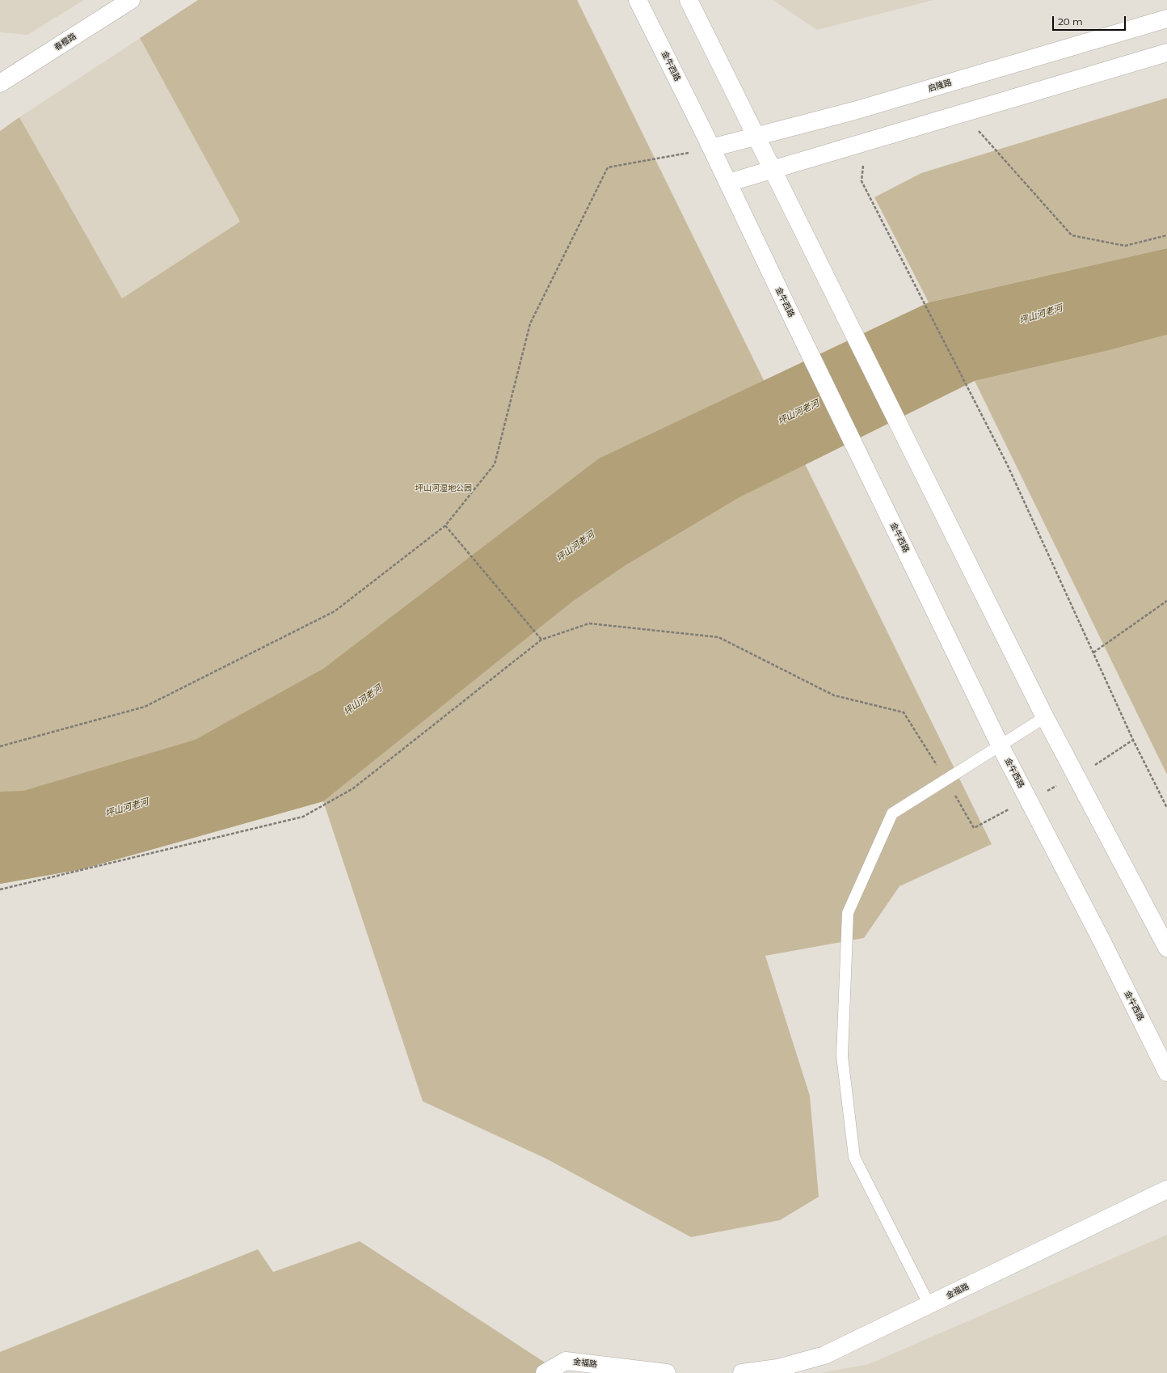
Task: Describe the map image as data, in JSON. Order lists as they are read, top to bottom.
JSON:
{
  "streets": {
    "main road": [
      "春樱路",
      "金牛西路",
      "启隆路",
      "金福路"
    ]
  },
  "crossings": [
    ["金牛西路", "启隆路"]
  ],
  "water": ["坪山河老河"],
  "parks": ["坪山河湿地公园"],
  "scale_bar": "20 m"
}
